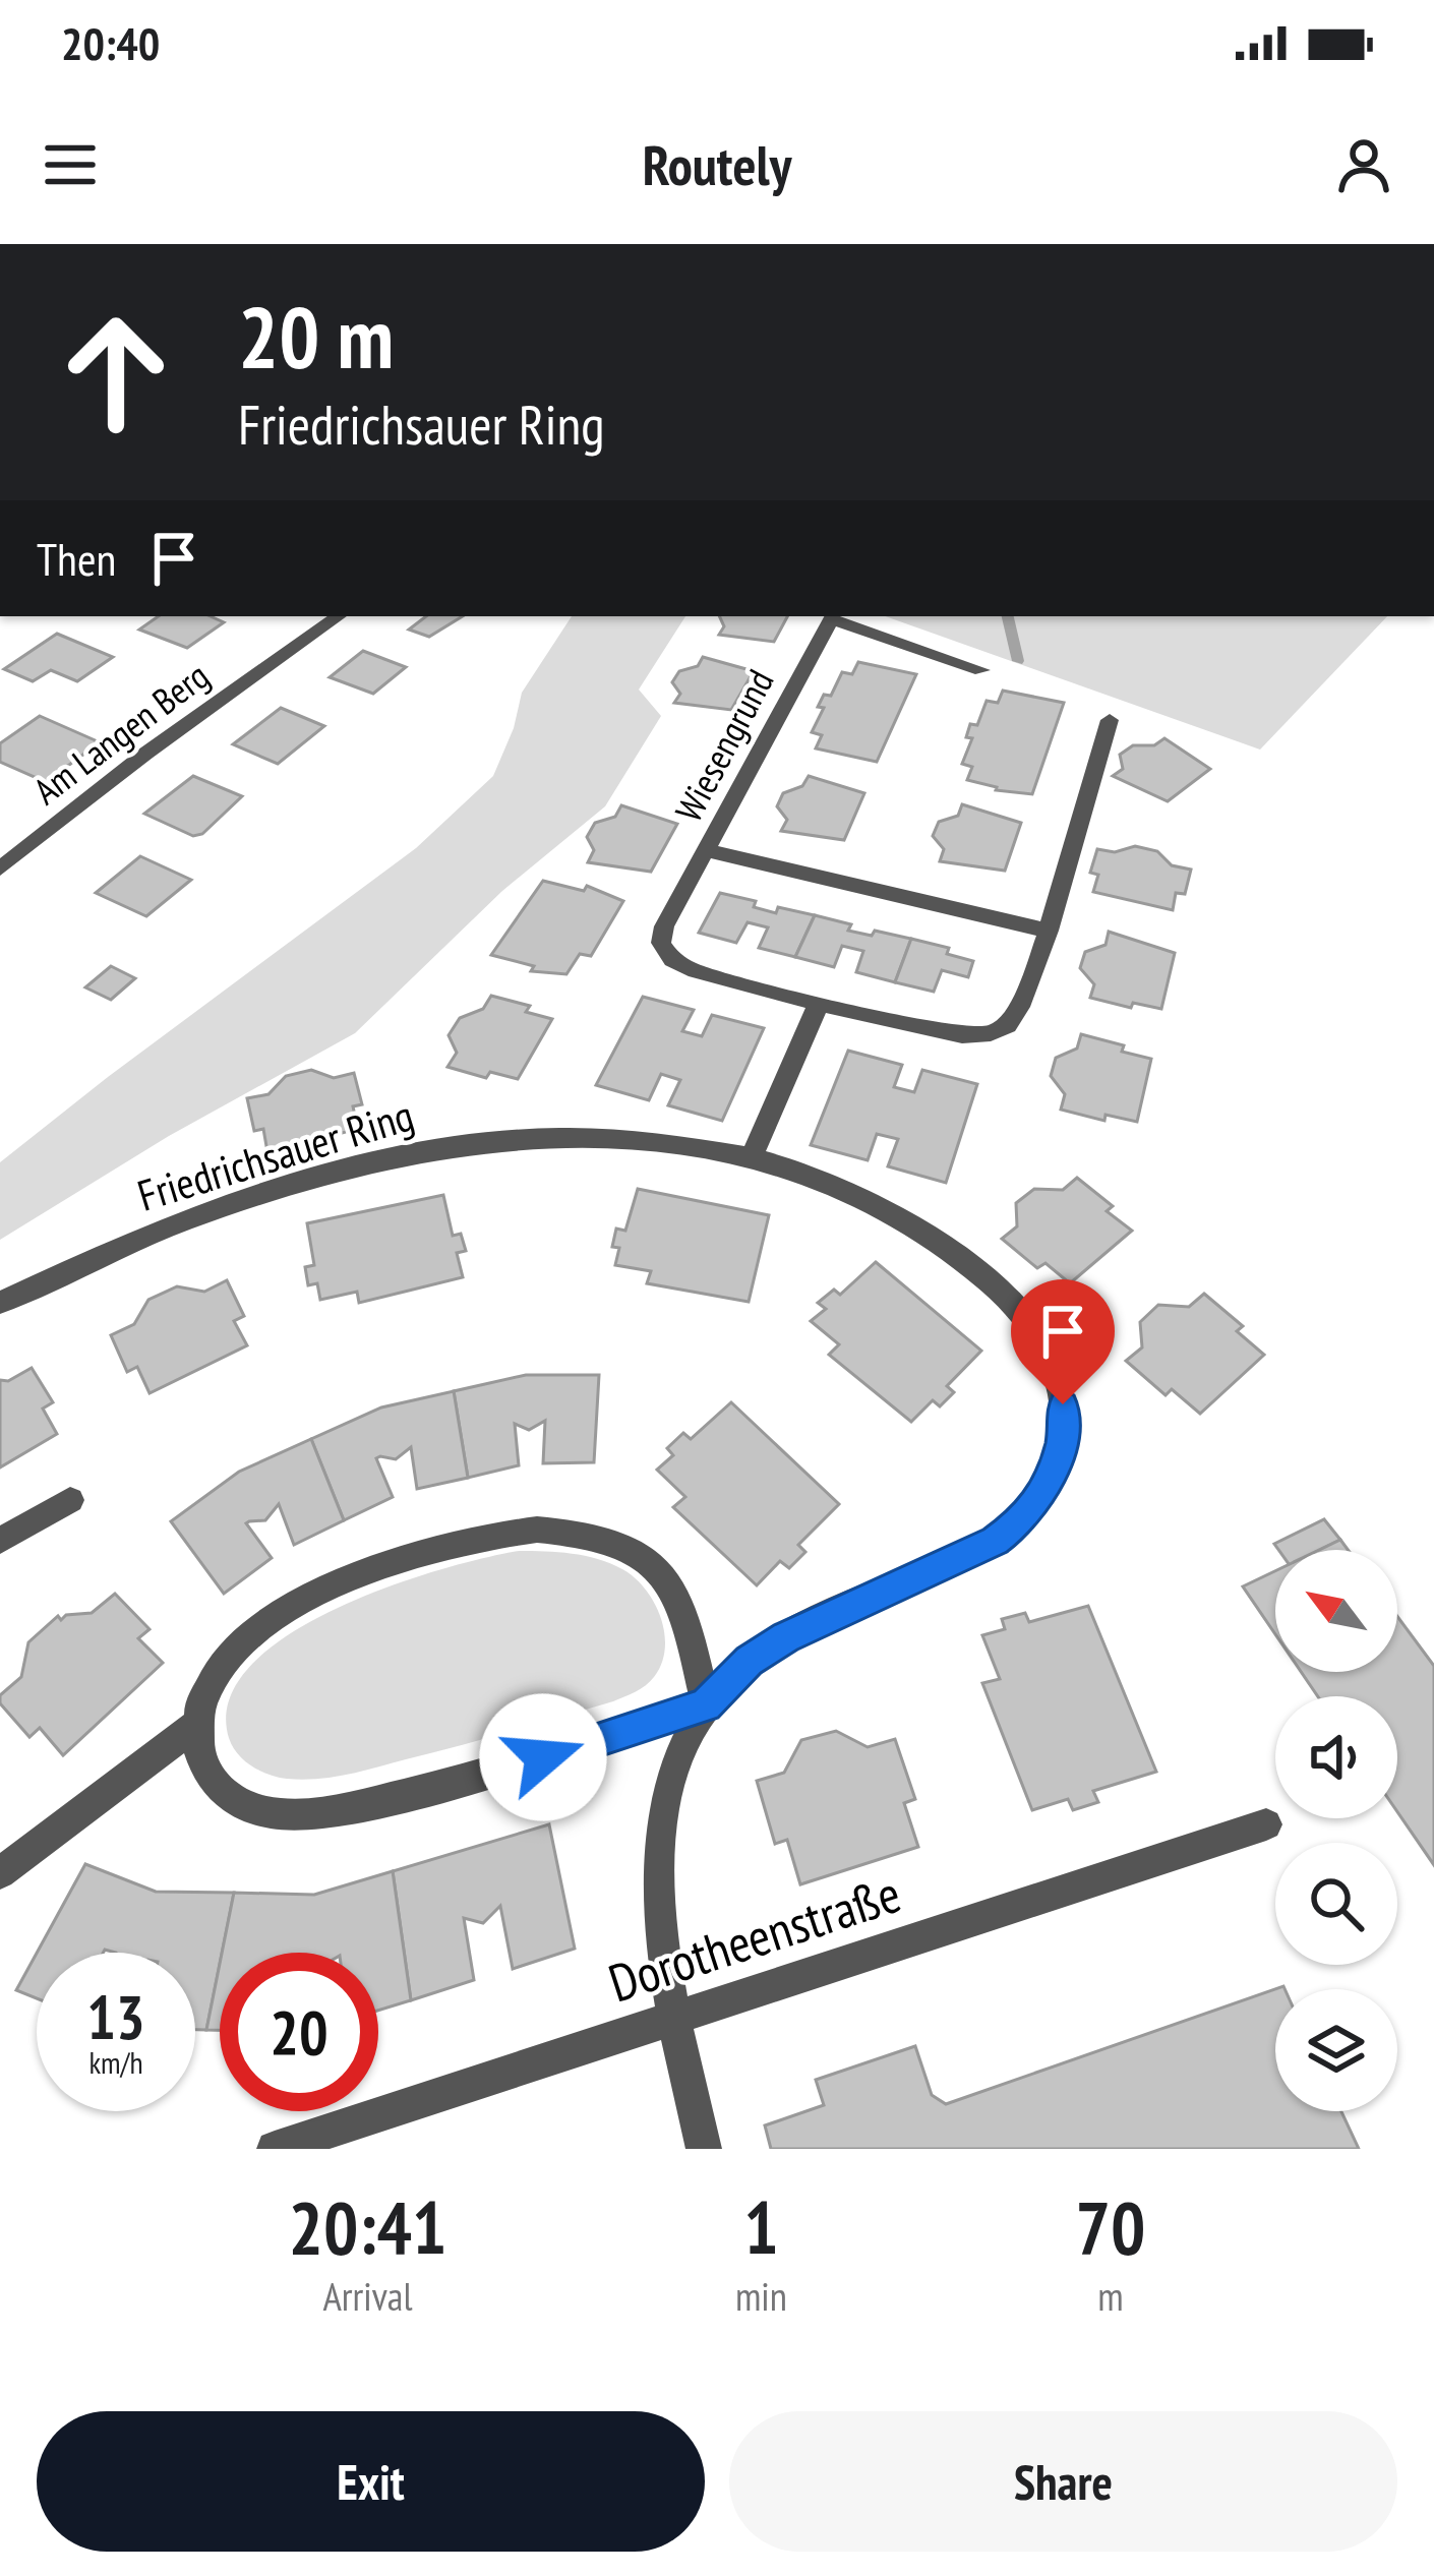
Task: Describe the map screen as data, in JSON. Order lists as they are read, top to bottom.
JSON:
{
  "streets": {
    "street": [
      "Am Langen Berg",
      "Wiesengrund",
      "Friedrichsauer Ring",
      "Dorotheenstraße"
    ]
  },
  "crossings": [
    ["Friedrichsauer Ring", "Dorotheenstraße"]
  ],
  "north": "top left",
  "page": {
    "status": "20:40",
    "header": "Routely",
    "turn": ["20 m", "Friedrichsauer Ring"],
    "then": "Then",
    "speed": "13 km/h",
    "limit": "20",
    "eta": [
      "20:41",
      "Arrival",
      "1",
      "min",
      "70",
      "m"
    ],
    "buttons": ["Exit", "Share"]
  }
}
